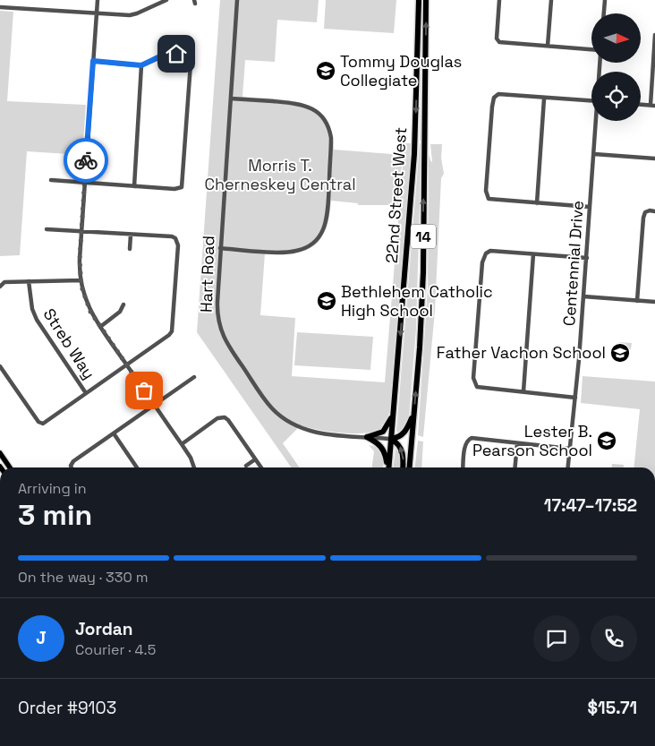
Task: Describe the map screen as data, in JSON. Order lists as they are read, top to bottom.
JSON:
{
  "streets": {
    "highway": ["22nd Street West", "14"],
    "street": ["Centennial Drive", "Hart Road", "Streb Way"]
  },
  "crossings": [
    ["22nd Street West", "Hart Road"]
  ],
  "parks": ["Morris T. Cherneskey Central"],
  "places": {
    "school or university": [
      "Tommy Douglas Collegiate",
      "Bethlehem Catholic High School",
      "Father Vachon School",
      "Lester B. Pearson School"
    ]
  },
  "north": "right",
  "page": {
    "heading": ["3 min", "Arriving in", "17:47–17:52"],
    "panel": [
      "Jordan",
      "Courier · 4.5",
      "Order #9103",
      "$15.71"
    ],
    "bar": "On the way · 330 m",
    "round": "J"
  }
}
